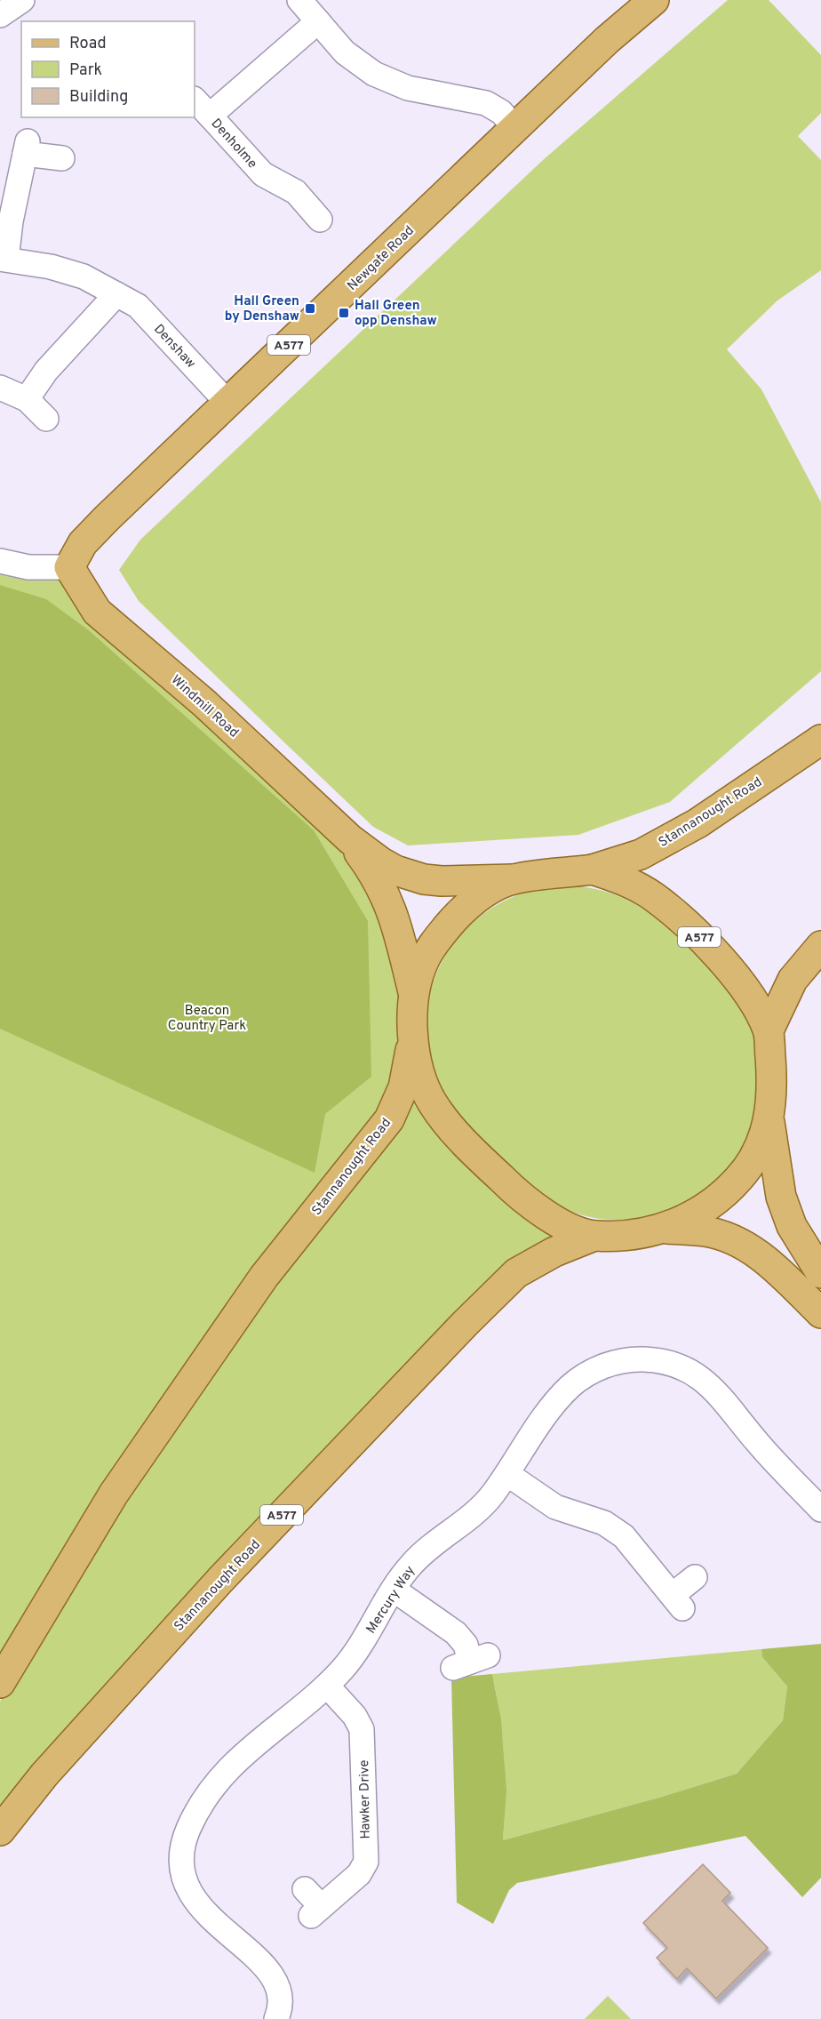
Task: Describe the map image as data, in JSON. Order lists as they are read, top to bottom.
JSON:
{
  "streets": {
    "main road": [
      "Newgate Road",
      "A577",
      "Windmill Road",
      "Stannanought Road"
    ],
    "street": [
      "Denholme",
      "Denshaw",
      "Mercury Way",
      "Hawker Drive"
    ]
  },
  "crossings": [
    ["Newgate Road", "Denshaw"],
    ["Newgate Road", "Windmill Road"],
    ["A577", "Windmill Road"],
    ["A577", "Stannanought Road"],
    ["Mercury Way", "Hawker Drive"]
  ],
  "parks": ["Beacon Country Park"],
  "places": {
    "transit": ["Hall Green by Denshaw", "Hall Green opp Denshaw"]
  },
  "legend": ["Road", "Park", "Building"]
}
